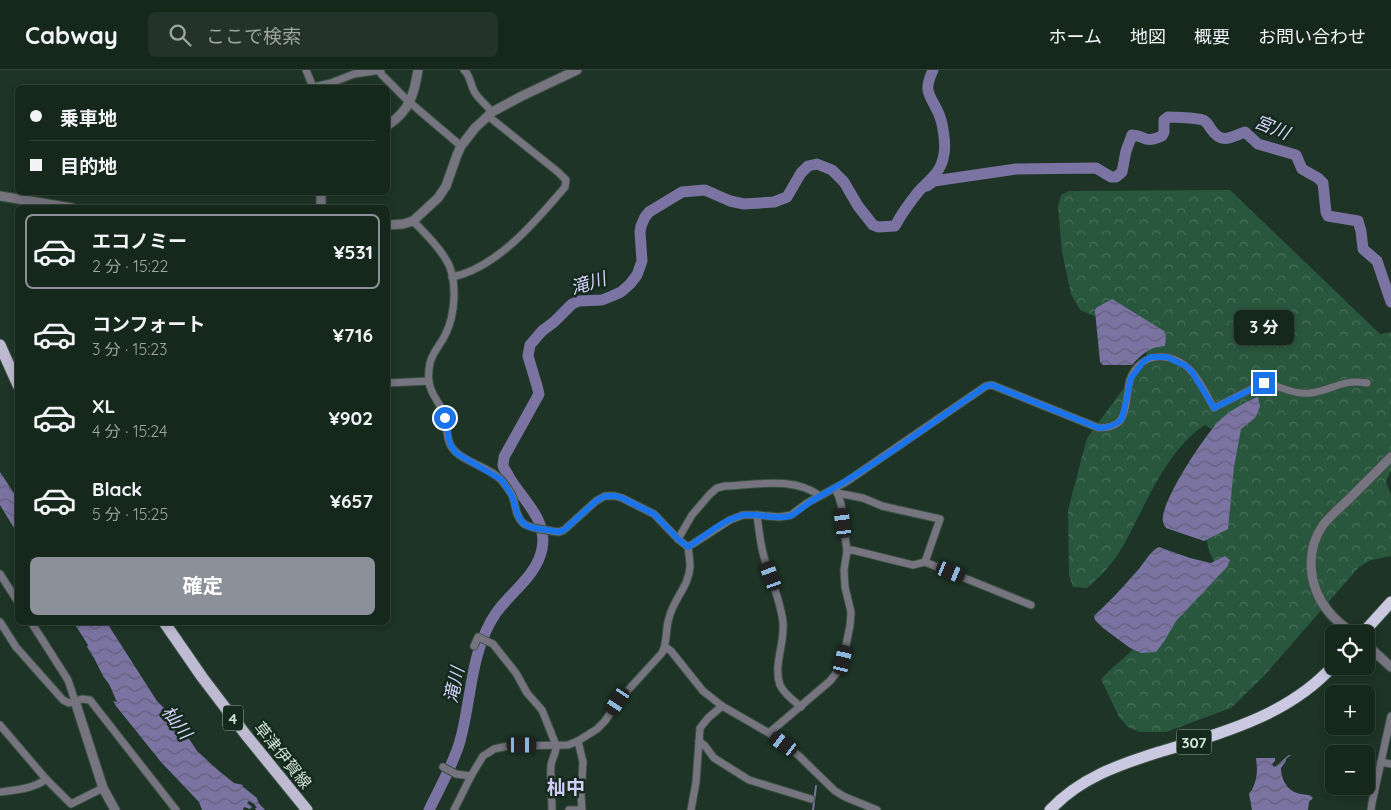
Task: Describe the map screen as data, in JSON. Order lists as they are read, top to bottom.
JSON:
{
  "streets": {
    "highway": ["307"],
    "main road": ["4", "草津伊賀線"]
  },
  "districts": ["杣中"],
  "water": ["宮川", "滝川", "杣川"],
  "page": {
    "header": "Cabway",
    "search": "ここで検索",
    "nav": [
      "ホーム",
      "地図",
      "概要",
      "お問い合わせ"
    ],
    "banner": ["乗車地", "目的地"],
    "list": [
      {
        "name": "エコノミー",
        "note": "2 分 · 15:22",
        "value": "¥531"
      },
      {
        "name": "コンフォート",
        "note": "3 分 · 15:23",
        "value": "¥716"
      },
      {
        "name": "XL",
        "note": "4 分 · 15:24",
        "value": "¥902"
      },
      {
        "name": "Black",
        "note": "5 分 · 15:25",
        "value": "¥657"
      }
    ],
    "bubble": "3 分",
    "buttons": "確定",
    "map_buttons": ["+", "−"]
  }
}
